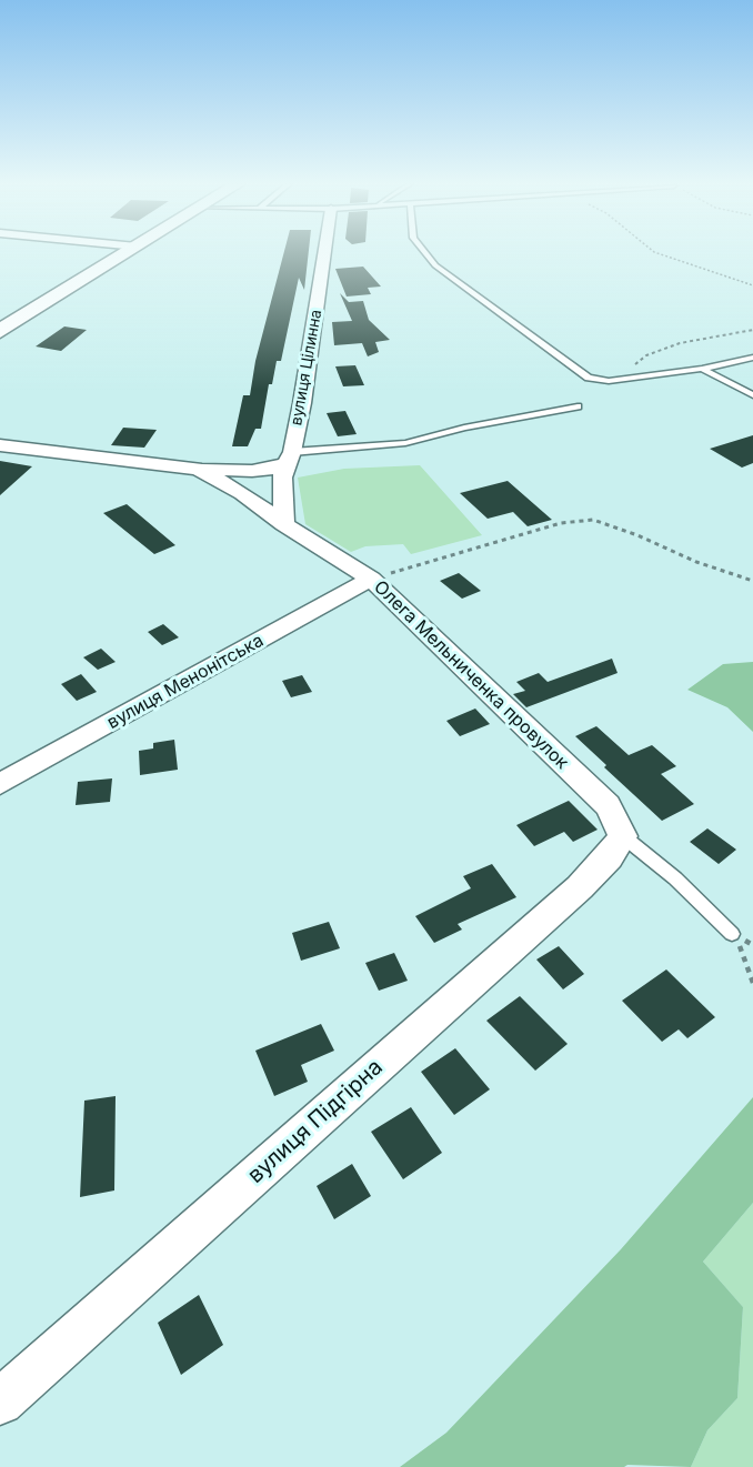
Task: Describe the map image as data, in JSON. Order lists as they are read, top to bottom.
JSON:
{
  "streets": {
    "street": [
      "вулиця Цілинна",
      "Олега Мельниченка провулок",
      "вулиця Менонітська",
      "вулиця Підгірна"
    ]
  },
  "crossings": [
    ["вулиця Цілинна", "Олега Мельниченка провулок"],
    ["Олега Мельниченка провулок", "вулиця Менонітська"],
    ["Олега Мельниченка провулок", "вулиця Підгірна"]
  ]
}
